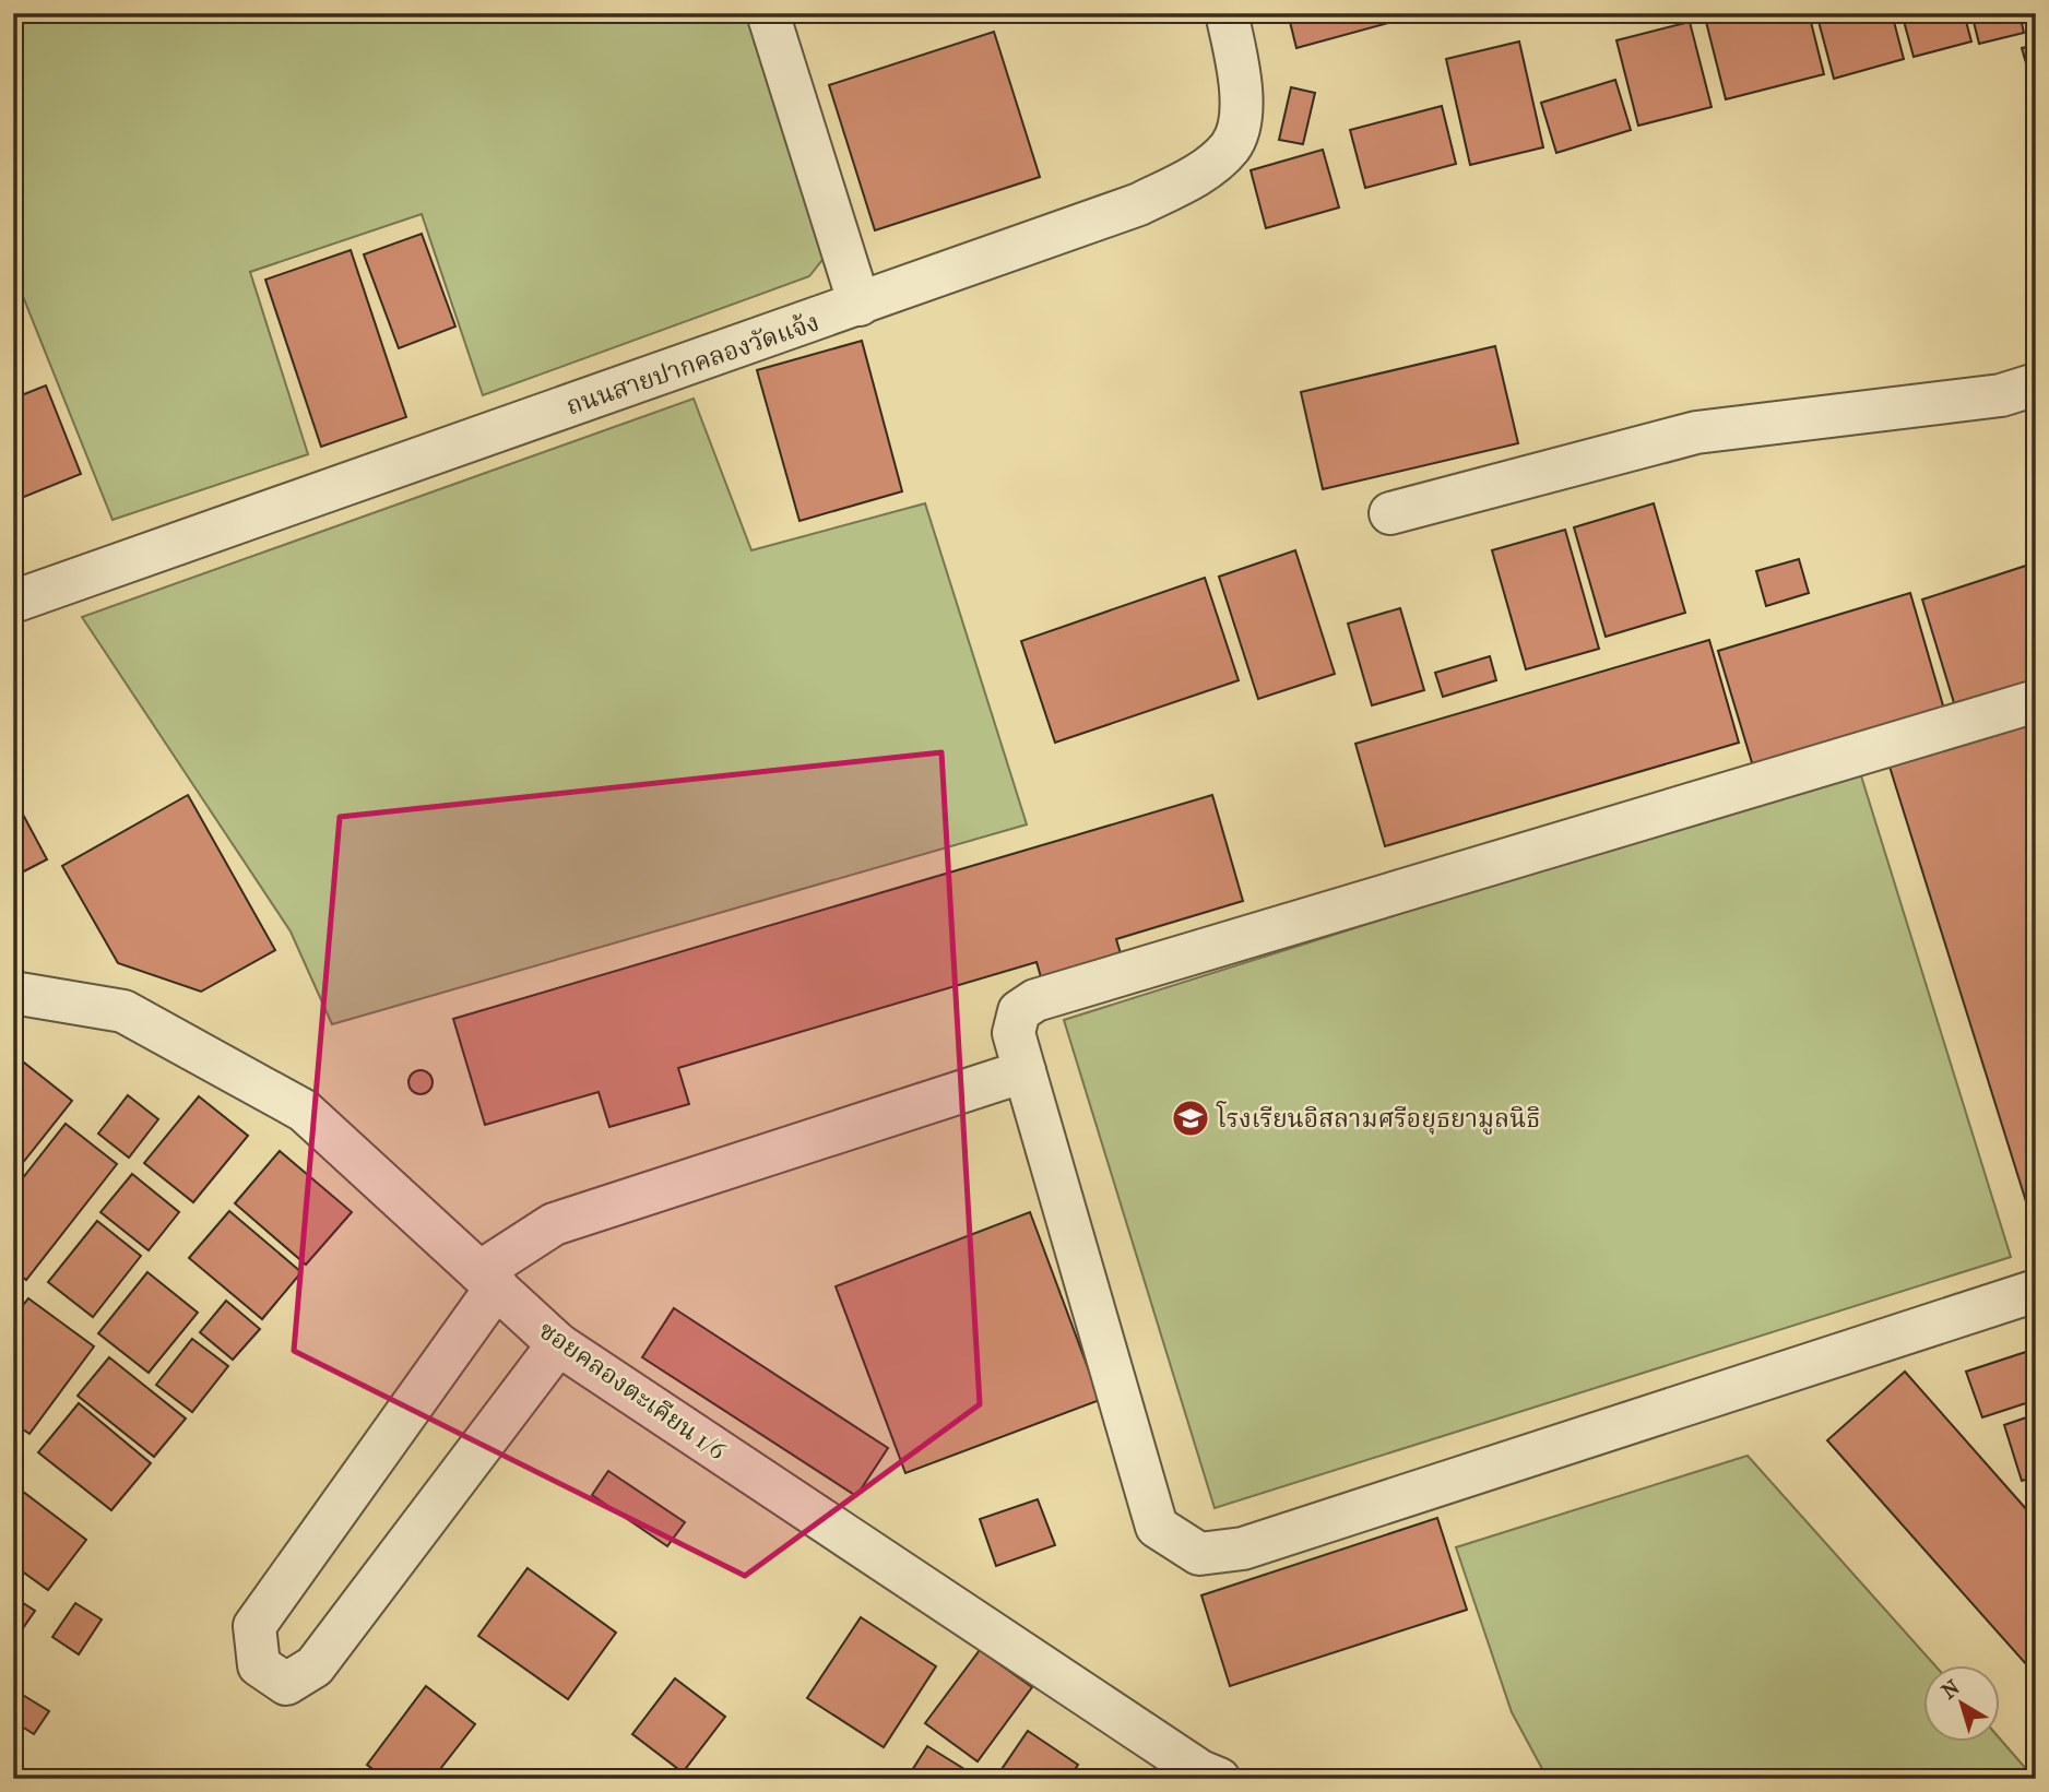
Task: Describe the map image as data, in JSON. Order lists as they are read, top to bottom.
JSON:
{
  "streets": {
    "street": ["ถนนสายปากคลองวัดแจ้ง", "ซอยคลองตะเคียน 1/6"]
  },
  "places": {
    "school or university": ["โรงเรียนอิสลามศรีอยุธยามูลนิธิ"]
  },
  "north": "top left"
}
